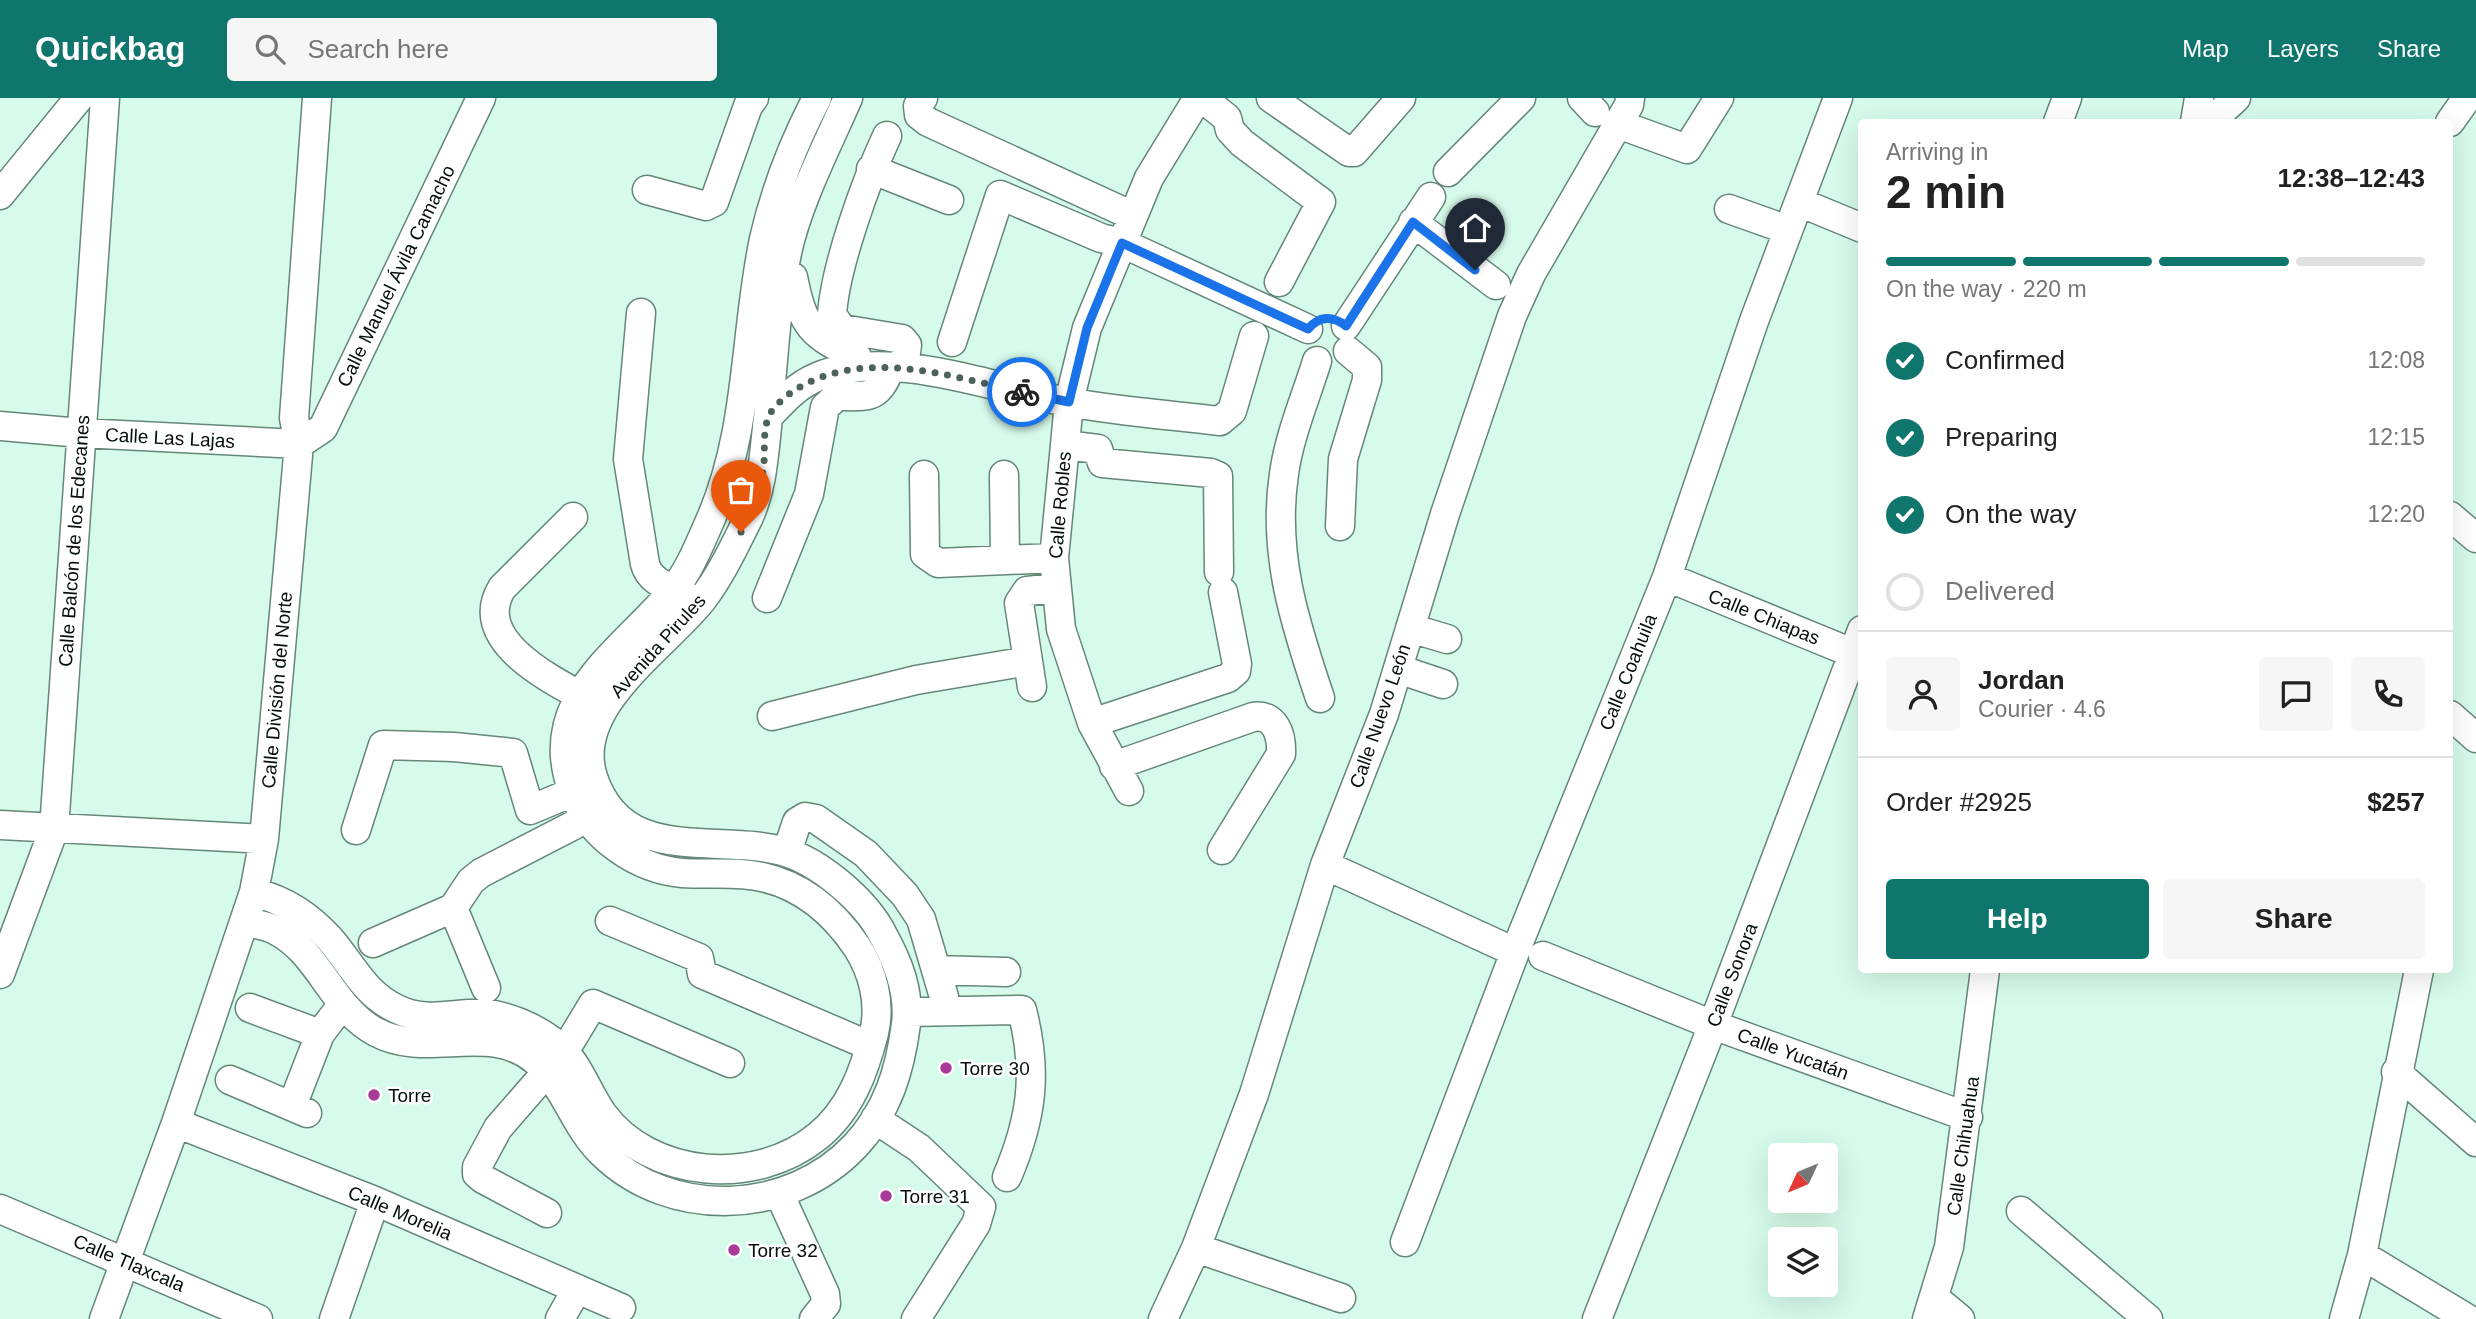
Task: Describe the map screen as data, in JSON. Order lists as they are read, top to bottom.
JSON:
{
  "streets": {
    "street": [
      "Calle Manuel Ávila Camacho",
      "Calle Las Lajas",
      "Calle Robles",
      "Calle Balcón de los Edecanes",
      "Calle Chiapas",
      "Avenida Pirules",
      "Calle Coahuila",
      "Calle División del Norte",
      "Calle Nuevo León",
      "Calle Sonora",
      "Calle Yucatán",
      "Calle Chihuahua",
      "Calle Morelia",
      "Calle Tlaxcala"
    ]
  },
  "crossings": [
    ["Calle Manuel Ávila Camacho", "Calle Las Lajas"],
    ["Calle Manuel Ávila Camacho", "Calle División del Norte"],
    ["Calle Las Lajas", "Calle Balcón de los Edecanes"],
    ["Calle Las Lajas", "Calle División del Norte"],
    ["Calle Chiapas", "Calle Coahuila"],
    ["Avenida Pirules", "Calle División del Norte"],
    ["Calle División del Norte", "Calle Morelia"],
    ["Calle División del Norte", "Calle Tlaxcala"],
    ["Calle Sonora", "Calle Yucatán"],
    ["Calle Yucatán", "Calle Chihuahua"]
  ],
  "places": [
    "Torre 30",
    "Torre",
    "Torre 31",
    "Torre 32"
  ],
  "north": "bottom left",
  "page": {
    "header": "Quickbag",
    "search": "Search here",
    "nav": ["Map", "Layers", "Share"],
    "heading": ["2 min", "Arriving in", "12:38–12:43"],
    "panel": [
      "Jordan",
      "Courier · 4.6",
      "Order #2925",
      "$257"
    ],
    "bar": "On the way · 220 m",
    "list": [
      ["Confirmed", "12:08"],
      ["Preparing", "12:15"],
      ["On the way", "12:20"],
      "Delivered"
    ],
    "buttons": ["Help", "Share"]
  }
}
